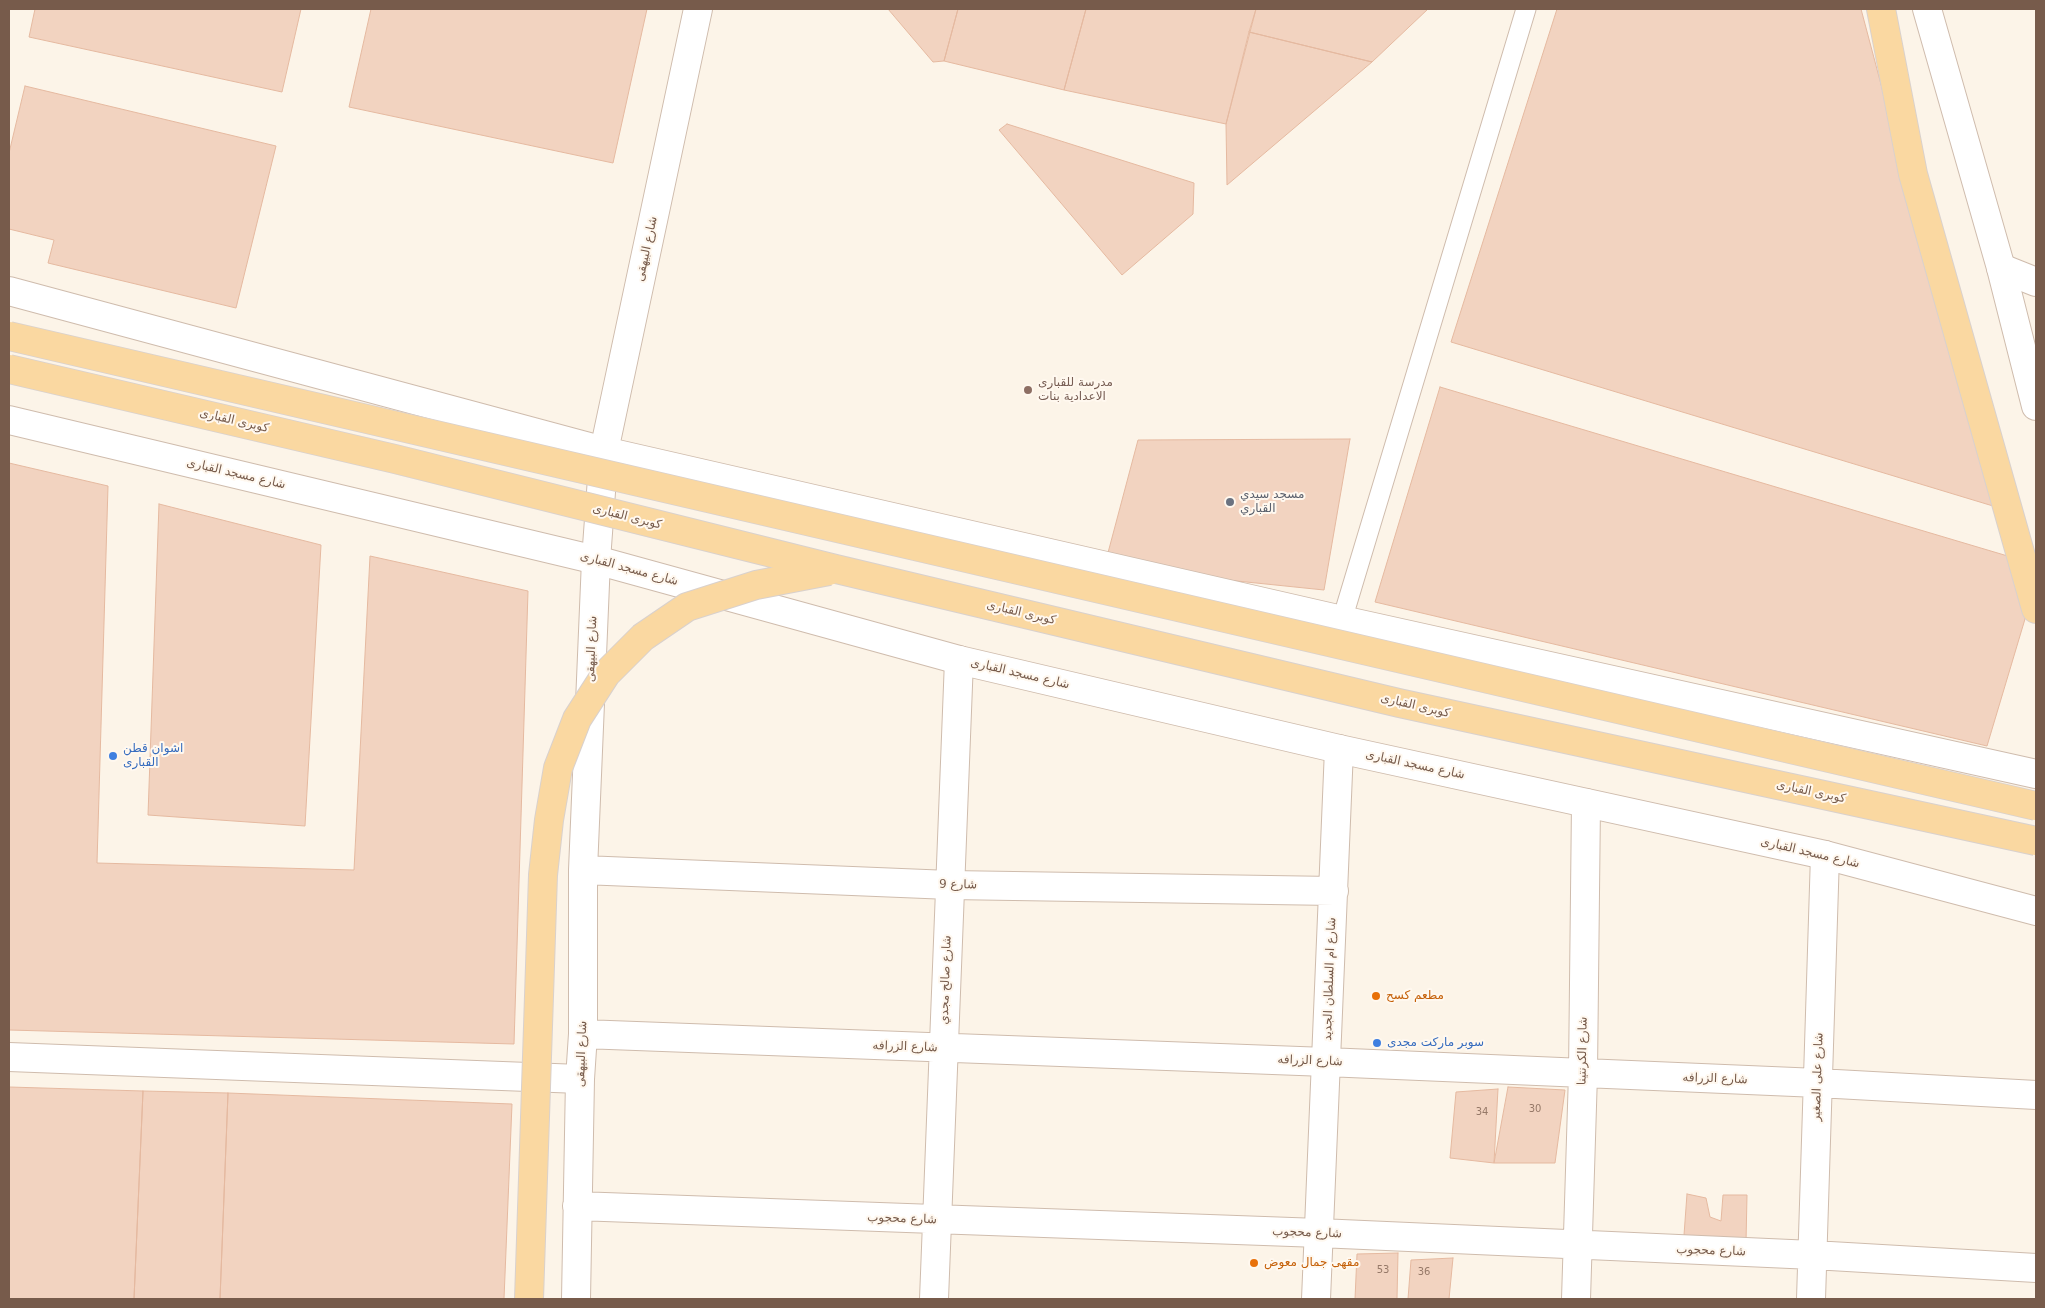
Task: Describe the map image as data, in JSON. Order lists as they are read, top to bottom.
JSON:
{
  "streets": {
    "main road": ["كوبرى القبارى"],
    "street": [
      "شارع البيهقى",
      "شارع مسجد القبارى",
      "شارع 9",
      "شارع ام السلطان الجديد",
      "شارع صالح مجدي",
      "شارع الزرافه",
      "شارع الكرنتينا",
      "شارع على الصغير",
      "شارع محجوب"
    ]
  },
  "crossings": [
    ["شارع البيهقى", "شارع مسجد القبارى"],
    ["شارع البيهقى", "شارع 9"],
    ["شارع البيهقى", "شارع الزرافه"],
    ["شارع البيهقى", "شارع محجوب"],
    ["شارع مسجد القبارى", "شارع ام السلطان الجديد"],
    ["شارع مسجد القبارى", "شارع صالح مجدي"],
    ["شارع مسجد القبارى", "شارع الكرنتينا"],
    ["شارع مسجد القبارى", "شارع على الصغير"],
    ["شارع 9", "شارع ام السلطان الجديد"],
    ["شارع 9", "شارع صالح مجدي"],
    ["شارع ام السلطان الجديد", "شارع الزرافه"],
    ["شارع ام السلطان الجديد", "شارع محجوب"],
    ["شارع صالح مجدي", "شارع الزرافه"],
    ["شارع صالح مجدي", "شارع محجوب"],
    ["شارع الزرافه", "شارع الكرنتينا"],
    ["شارع الزرافه", "شارع على الصغير"],
    ["شارع الكرنتينا", "شارع محجوب"],
    ["شارع على الصغير", "شارع محجوب"]
  ],
  "places": [
    "مدرسة للقبارى الاعدادية بنات",
    "مسجد سيدي القباري",
    "اشوان قطن القبارى",
    "مطعم كسح",
    "سوبر ماركت مجدى",
    "مقهى جمال معوض"
  ],
  "house_numbers": [
    "30",
    "34",
    "53",
    "36"
  ]
}
